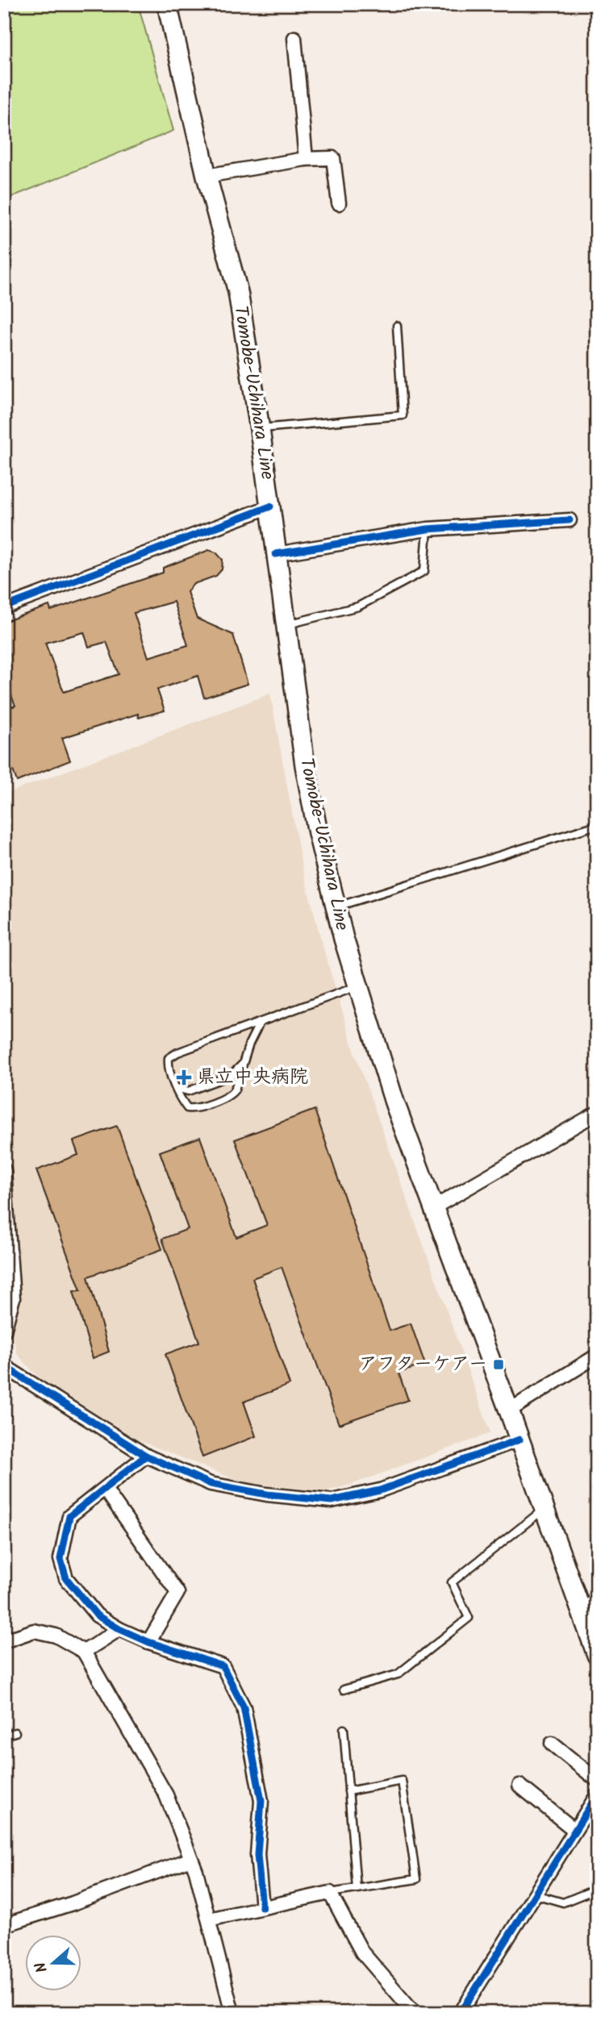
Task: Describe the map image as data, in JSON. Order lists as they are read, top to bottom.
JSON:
{
  "streets": {
    "main road": ["Tomobe-Uchihara Line"]
  },
  "places": {
    "health": ["県立中央病院"],
    "transit": ["アフターケアー"]
  },
  "north": "left"
}
